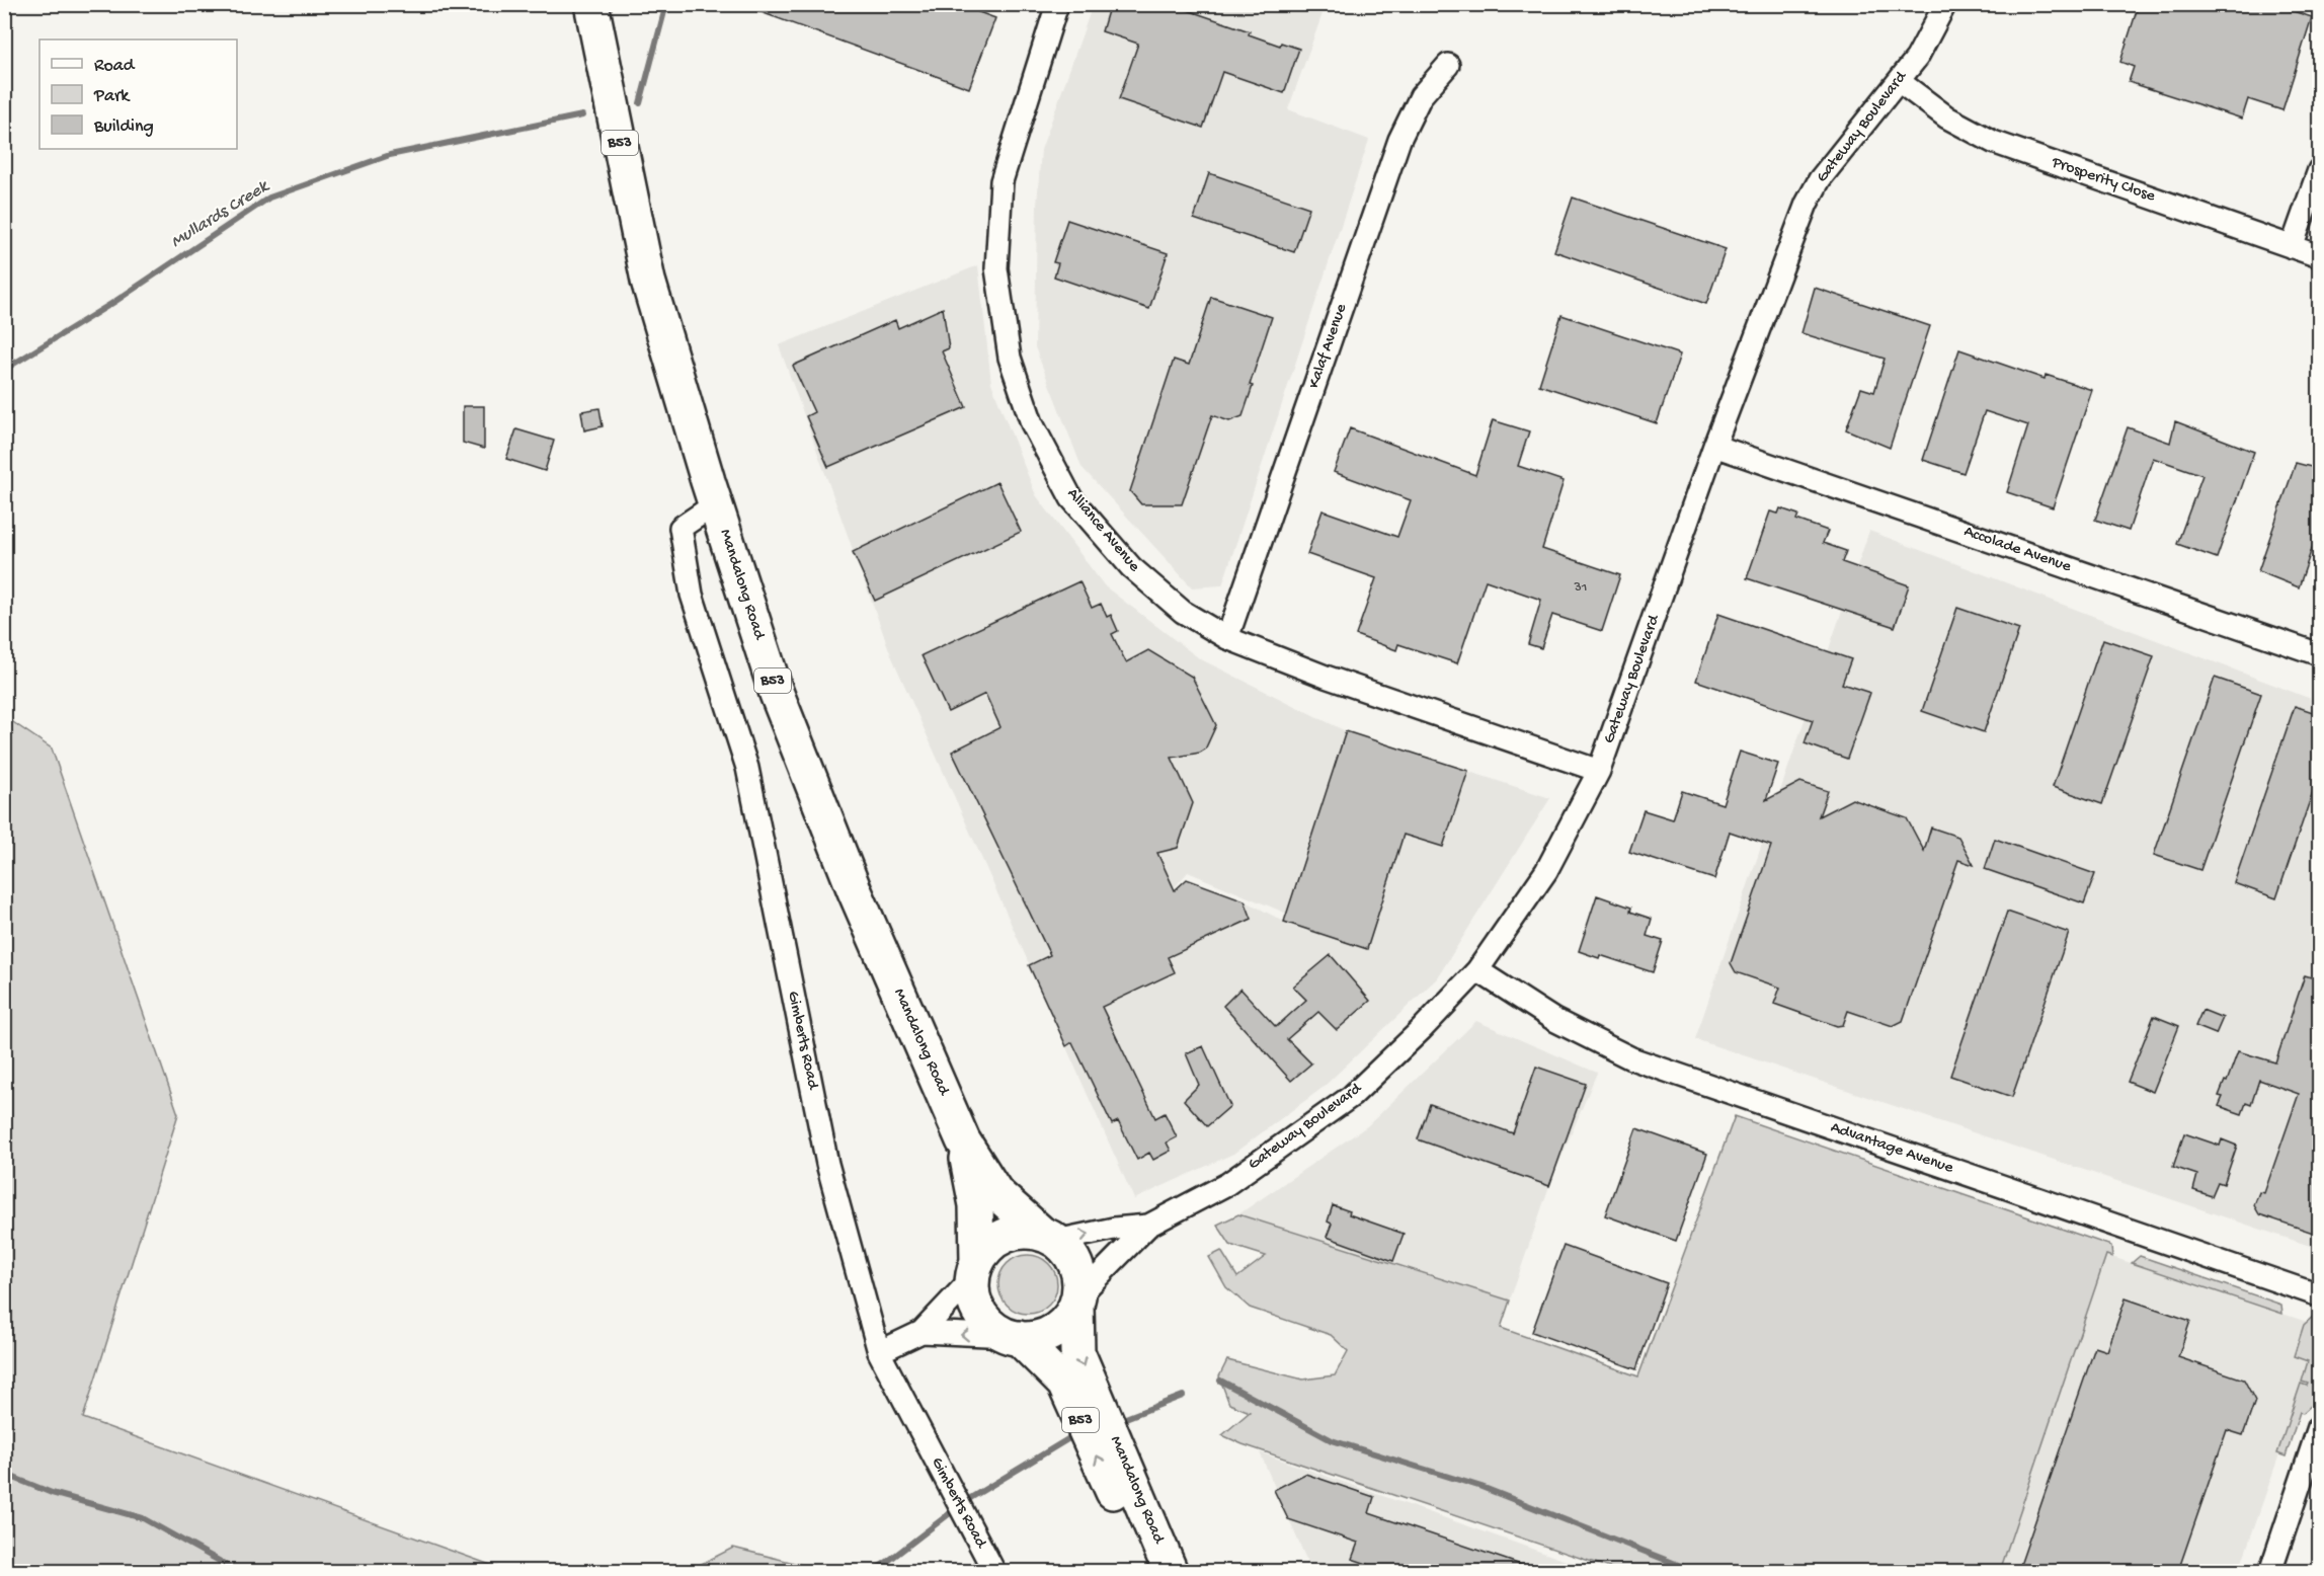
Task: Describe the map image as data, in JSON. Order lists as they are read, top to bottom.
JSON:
{
  "streets": {
    "main road": ["B53", "Mandalong Road"],
    "street": [
      "Gateway Boulevard",
      "Prosperity Close",
      "Kalaf Avenue",
      "Alliance Avenue",
      "Accolade Avenue",
      "Gimberts Road",
      "Advantage Avenue"
    ]
  },
  "crossings": [
    ["Gateway Boulevard", "B53"],
    ["Gateway Boulevard", "Prosperity Close"],
    ["Gateway Boulevard", "Alliance Avenue"],
    ["Gateway Boulevard", "Accolade Avenue"],
    ["Gateway Boulevard", "Mandalong Road"],
    ["Gateway Boulevard", "Advantage Avenue"],
    ["B53", "Mandalong Road"],
    ["Kalaf Avenue", "Alliance Avenue"],
    ["Mandalong Road", "Gimberts Road"]
  ],
  "water": ["Mullards Creek"],
  "house_numbers": ["31"],
  "legend": ["Road", "Park", "Building"]
}
